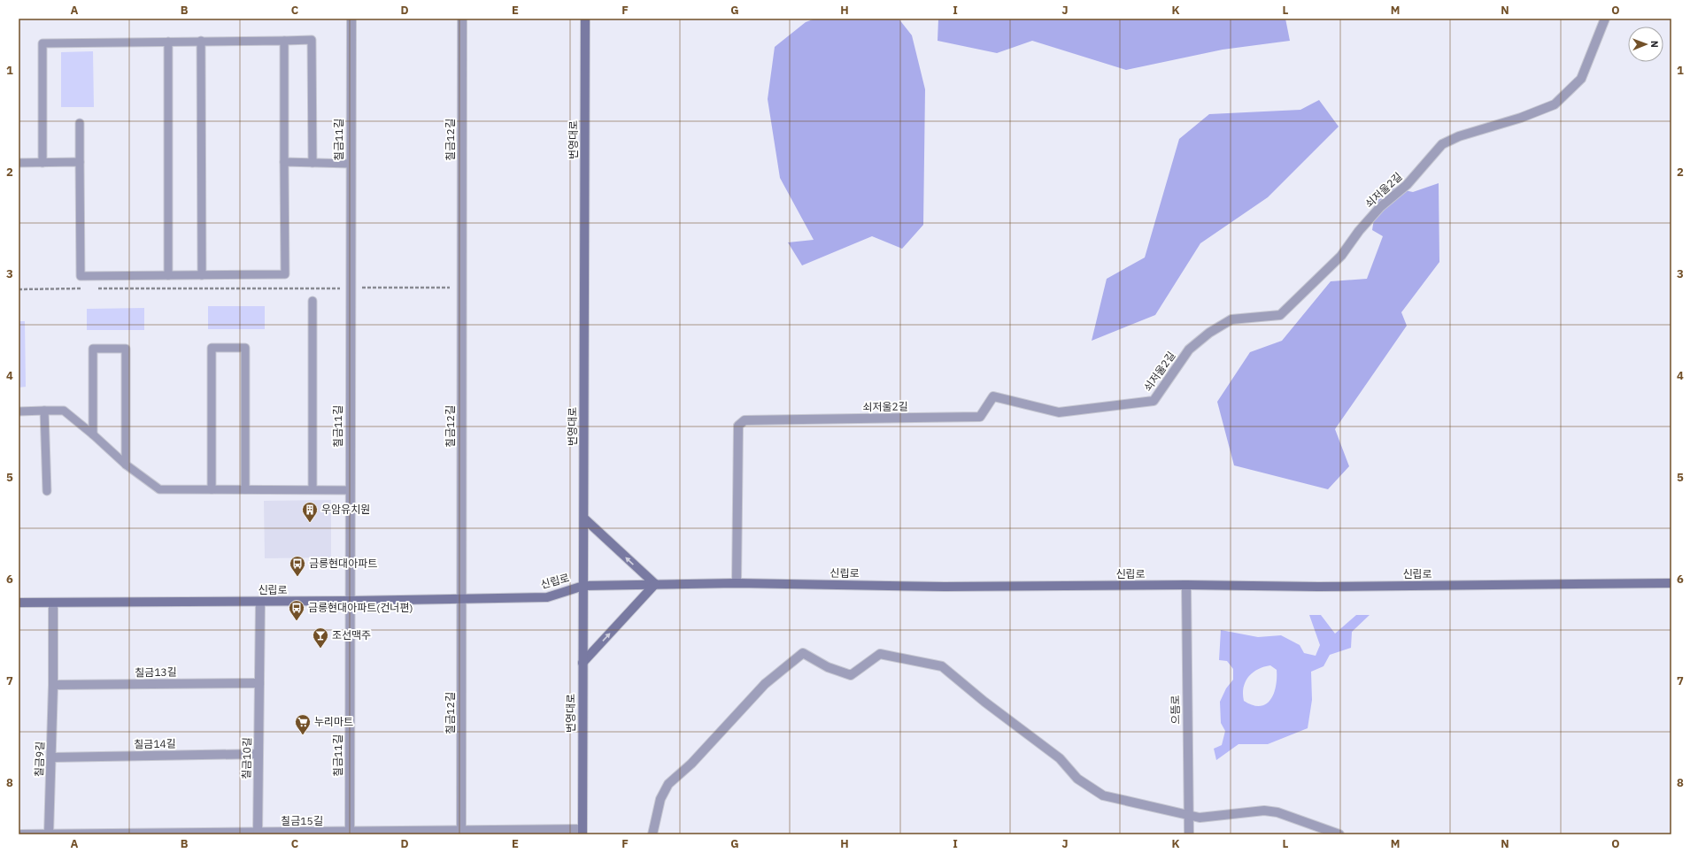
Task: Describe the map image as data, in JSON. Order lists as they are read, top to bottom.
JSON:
{
  "streets": {
    "street": [
      "칠금11길",
      "칠금12길",
      "번영대로",
      "쇠저울2길",
      "신립로",
      "칠금13길",
      "으뜸로",
      "칠금14길",
      "칠금10길",
      "칠금9길",
      "칠금15길"
    ]
  },
  "crossings": [
    ["칠금11길", "신립로"],
    ["칠금11길", "칠금15길"],
    ["칠금12길", "신립로"],
    ["칠금12길", "칠금15길"],
    ["번영대로", "신립로"],
    ["번영대로", "칠금15길"],
    ["쇠저울2길", "신립로"],
    ["신립로", "으뜸로"],
    ["신립로", "칠금10길"],
    ["신립로", "칠금9길"],
    ["칠금13길", "칠금10길"],
    ["칠금13길", "칠금9길"],
    ["칠금14길", "칠금10길"],
    ["칠금14길", "칠금9길"],
    ["칠금10길", "칠금15길"],
    ["칠금9길", "칠금15길"]
  ],
  "places": {
    "building": ["우암유치원"],
    "bus stop": ["금릉현대아파트", "금릉현대아파트(건너편)"],
    "bar": ["조선맥주"],
    "supermarket": ["누리마트"]
  },
  "north": "right",
  "grid": {
    "columns": [
      "A",
      "B",
      "C",
      "D",
      "E",
      "F",
      "G",
      "H",
      "I",
      "J",
      "K",
      "L",
      "M",
      "N",
      "O"
    ],
    "rows": [
      "1",
      "2",
      "3",
      "4",
      "5",
      "6",
      "7",
      "8"
    ]
  }
}
